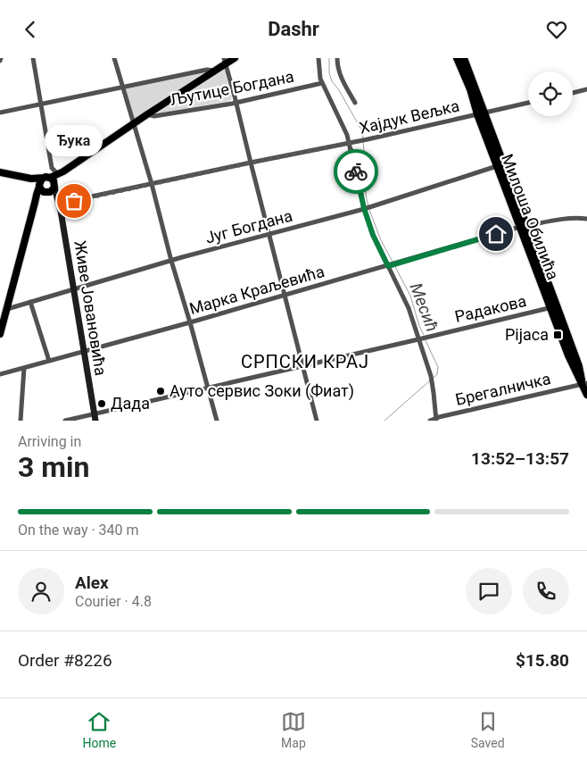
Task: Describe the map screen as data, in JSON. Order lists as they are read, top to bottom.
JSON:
{
  "streets": {
    "main road": ["Милоша Обилића"],
    "street": [
      "Љутице Богдана",
      "Хајдук Вељка",
      "Југ Богдана",
      "Марка Краљевића",
      "Живе Јовановића",
      "Радакова",
      "Брегалничка"
    ]
  },
  "crossings": [
    ["Хајдук Вељка", "Милоша Обилића"],
    ["Хајдук Вељка", "Живе Јовановића"],
    ["Милоша Обилића", "Југ Богдана"],
    ["Милоша Обилића", "Марка Краљевића"],
    ["Милоша Обилића", "Радакова"],
    ["Милоша Обилића", "Брегалничка"],
    ["Југ Богдана", "Живе Јовановића"],
    ["Марка Краљевића", "Живе Јовановића"],
    ["Живе Јовановића", "Радакова"]
  ],
  "districts": ["СРПСКИ КРАЈ"],
  "water": ["Месић"],
  "places": {
    "other": ["Ђука", "Ауто сервис Зоки (Фиат)", "Дада"],
    "transit": ["Pijaca"]
  },
  "page": {
    "header": "Dashr",
    "bubble": "Ђука",
    "heading": ["3 min", "Arriving in", "13:52–13:57"],
    "panel": [
      "Alex",
      "Courier · 4.8",
      "Order #8226",
      "$15.80"
    ],
    "bar": "On the way · 340 m",
    "tabs": ["Home", "Map", "Saved"]
  }
}
